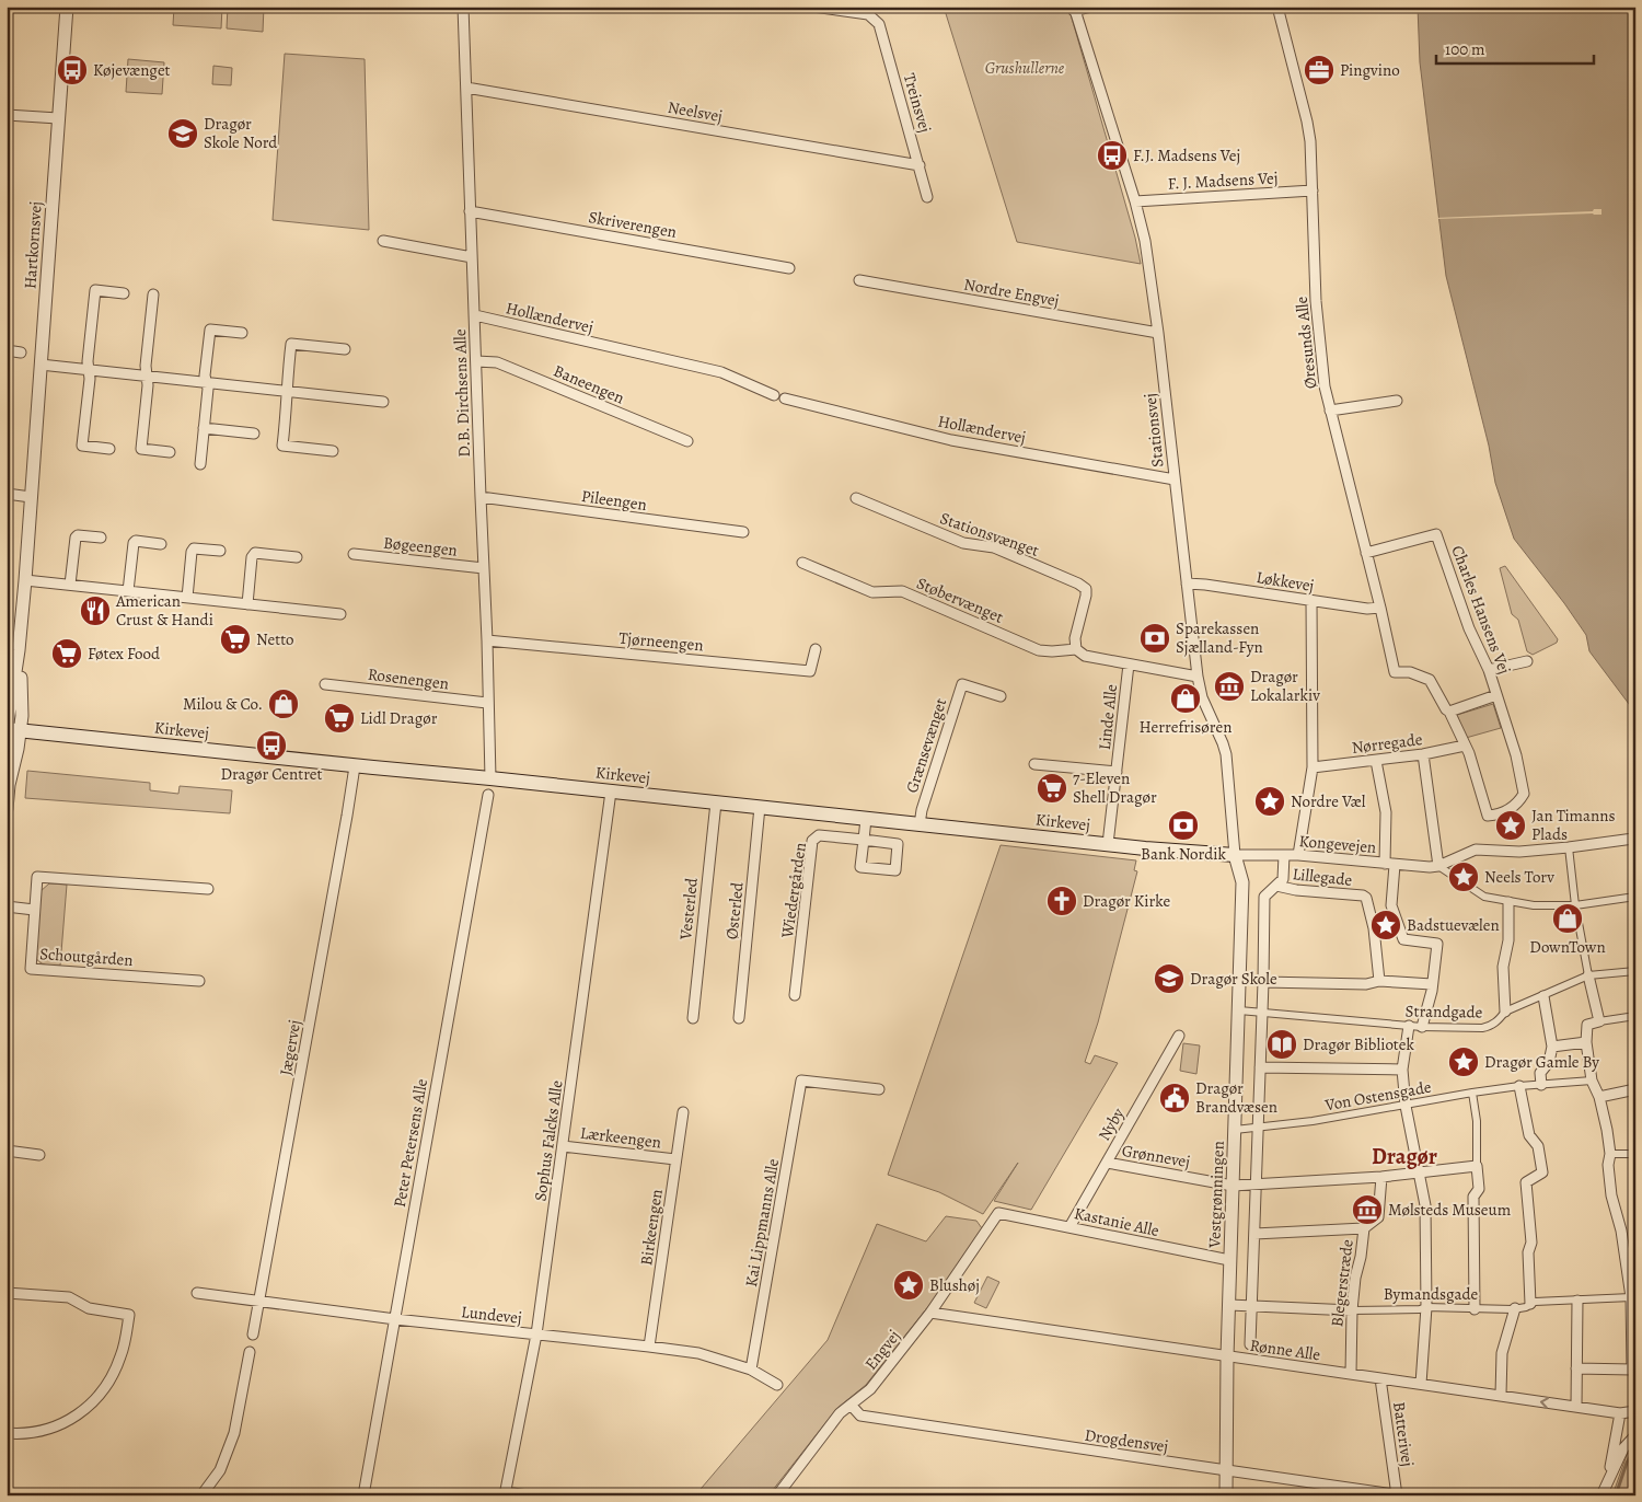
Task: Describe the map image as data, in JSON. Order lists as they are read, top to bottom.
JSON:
{
  "streets": {
    "main road": ["Kirkevej"],
    "street": [
      "Treinsvej",
      "Neelsvej",
      "F. J. Madsens Vej",
      "Skriverengen",
      "Hartkornsvej",
      "Nordre Engvej",
      "Hollændervej",
      "Øresunds Alle",
      "Baneengen",
      "D.B. Dirchsens Alle",
      "Stationsvej",
      "Pileengen",
      "Stationsvænget",
      "Bøgeengen",
      "Løkkevej",
      "Støbervænget",
      "Charles Hansens Vej",
      "Tjørneengen",
      "Rosenengen",
      "Linde Alle",
      "Nørregade",
      "Grænsevænget",
      "Kongevejen",
      "Lillegade",
      "Wiedergården",
      "Vesterled",
      "Østerled",
      "Schoutgården",
      "Strandgade",
      "Jægervej",
      "Von Ostensgade",
      "Nyby",
      "Lærkeengen",
      "Sophus Falcks Alle",
      "Peter Petersens Alle",
      "Grønnevej",
      "Vestgrønningen",
      "Kastanie Alle",
      "Kai Lippmanns Alle",
      "Birkeengen",
      "Blegerstræde",
      "Bymandsgade",
      "Lundevej",
      "Engvej",
      "Rønne Alle",
      "Batterivej",
      "Drogdensvej"
    ]
  },
  "crossings": [
    ["Treinsvej", "Neelsvej"],
    ["Neelsvej", "D.B. Dirchsens Alle"],
    ["F. J. Madsens Vej", "Øresunds Alle"],
    ["F. J. Madsens Vej", "Stationsvej"],
    ["Skriverengen", "D.B. Dirchsens Alle"],
    ["Hartkornsvej", "Kirkevej"],
    ["Nordre Engvej", "Stationsvej"],
    ["Hollændervej", "D.B. Dirchsens Alle"],
    ["Hollændervej", "Stationsvej"],
    ["Øresunds Alle", "Løkkevej"],
    ["Øresunds Alle", "Charles Hansens Vej"],
    ["Baneengen", "D.B. Dirchsens Alle"],
    ["D.B. Dirchsens Alle", "Pileengen"],
    ["D.B. Dirchsens Alle", "Bøgeengen"],
    ["D.B. Dirchsens Alle", "Tjørneengen"],
    ["D.B. Dirchsens Alle", "Rosenengen"],
    ["D.B. Dirchsens Alle", "Kirkevej"],
    ["Stationsvej", "Løkkevej"],
    ["Stationsvej", "Kirkevej"],
    ["Stationsvej", "Kongevejen"],
    ["Stationsvej", "Vestgrønningen"],
    ["Stationsvænget", "Støbervænget"],
    ["Charles Hansens Vej", "Nørregade"],
    ["Linde Alle", "Kirkevej"],
    ["Kirkevej", "Grænsevænget"],
    ["Kirkevej", "Kongevejen"],
    ["Kirkevej", "Wiedergården"],
    ["Kirkevej", "Vesterled"],
    ["Kirkevej", "Østerled"],
    ["Kirkevej", "Jægervej"],
    ["Kirkevej", "Sophus Falcks Alle"],
    ["Kirkevej", "Vestgrønningen"],
    ["Kongevejen", "Vestgrønningen"],
    ["Strandgade", "Vestgrønningen"],
    ["Jægervej", "Lundevej"],
    ["Von Ostensgade", "Vestgrønningen"],
    ["Nyby", "Grønnevej"],
    ["Nyby", "Kastanie Alle"],
    ["Lærkeengen", "Sophus Falcks Alle"],
    ["Lærkeengen", "Birkeengen"],
    ["Sophus Falcks Alle", "Lundevej"],
    ["Peter Petersens Alle", "Lundevej"],
    ["Grønnevej", "Vestgrønningen"],
    ["Vestgrønningen", "Kastanie Alle"],
    ["Vestgrønningen", "Bymandsgade"],
    ["Vestgrønningen", "Rønne Alle"],
    ["Vestgrønningen", "Drogdensvej"],
    ["Kastanie Alle", "Engvej"],
    ["Kai Lippmanns Alle", "Lundevej"],
    ["Birkeengen", "Lundevej"],
    ["Blegerstræde", "Bymandsgade"],
    ["Blegerstræde", "Rønne Alle"],
    ["Engvej", "Rønne Alle"],
    ["Engvej", "Drogdensvej"],
    ["Rønne Alle", "Batterivej"],
    ["Batterivej", "Drogdensvej"]
  ],
  "districts": ["Dragør"],
  "parks": ["Grushullerne"],
  "places": {
    "bus stop": ["Køjevænget", "F.J. Madsens Vej", "Dragør Centret"],
    "office": ["Pingvino"],
    "school or university": ["Dragør Skole Nord", "Dragør Skole"],
    "restaurant": ["American Crust & Handi"],
    "bank": ["Sparekassen Sjælland-Fyn", "Bank Nordik"],
    "supermarket": [
      "Netto",
      "Føtex Food",
      "Lidl Dragør",
      "7-Eleven Shell Dragør"
    ],
    "museum": ["Dragør Lokalarkiv", "Mølsteds Museum"],
    "shop": ["Herrefrisøren", "Milou & Co.", "DownTown"],
    "place": [
      "Nordre Væl",
      "Jan Timanns Plads",
      "Neels Torv",
      "Badstuevælen",
      "Dragør Gamle By",
      "Blushøj"
    ],
    "church": ["Dragør Kirke"],
    "library": ["Dragør Bibliotek"],
    "public building": ["Dragør Brandvæsen"]
  },
  "scale_bar": "100 m"
}
